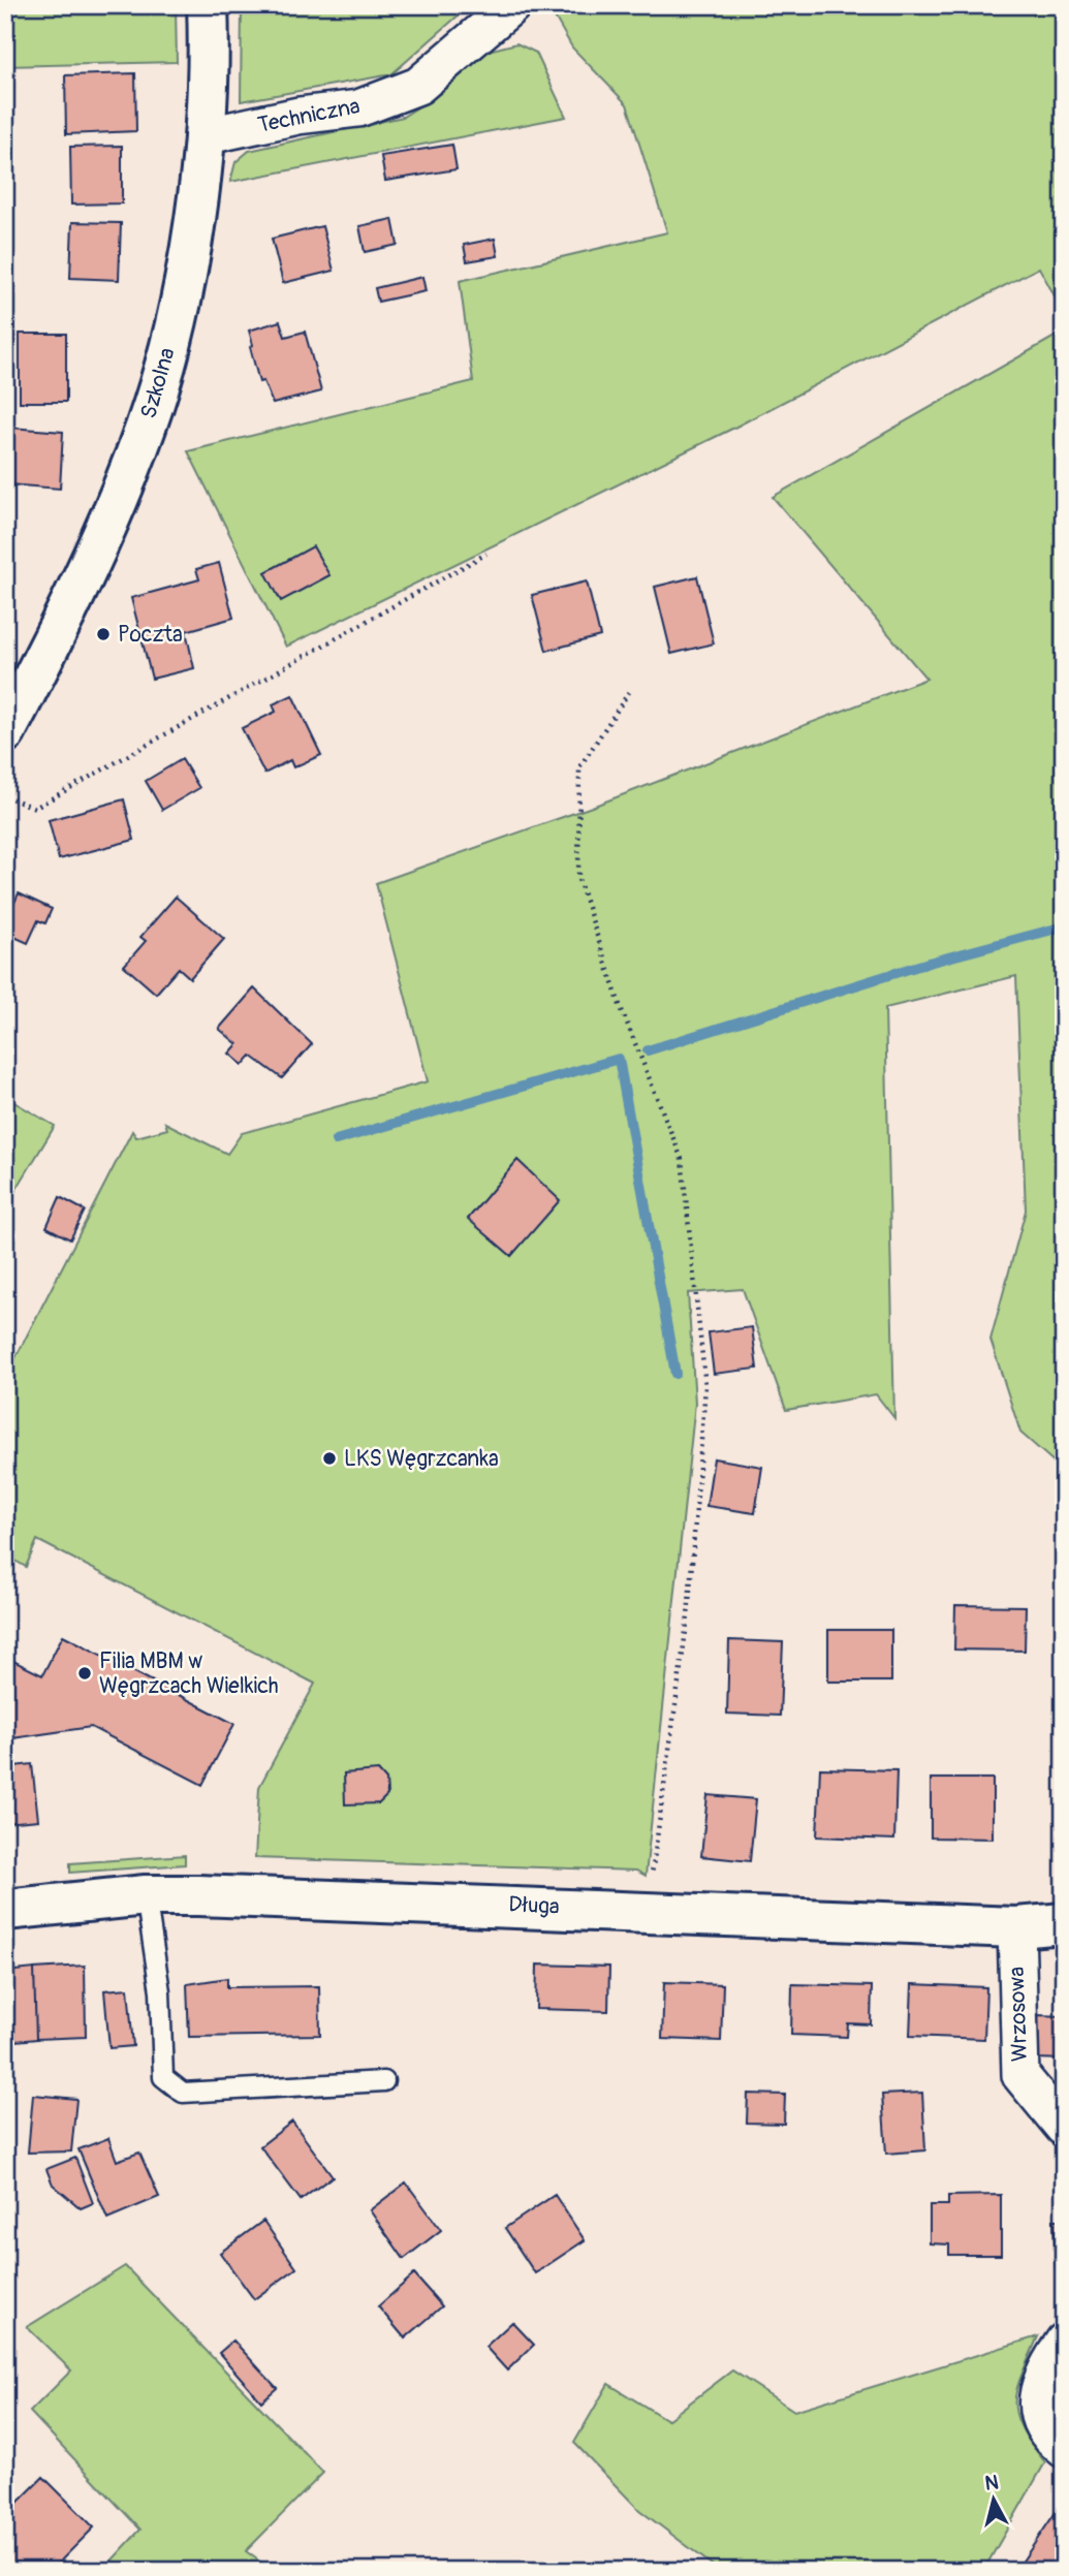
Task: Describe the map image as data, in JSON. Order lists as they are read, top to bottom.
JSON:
{
  "streets": {
    "street": [
      "Techniczna",
      "Szkolna",
      "Długa",
      "Wrzosowa"
    ]
  },
  "crossings": [
    ["Techniczna", "Szkolna"],
    ["Długa", "Wrzosowa"]
  ],
  "places": ["Poczta", "LKS Węgrzcanka", "Filia MBM w Węgrzcach Wielkich"],
  "north": "top"
}
